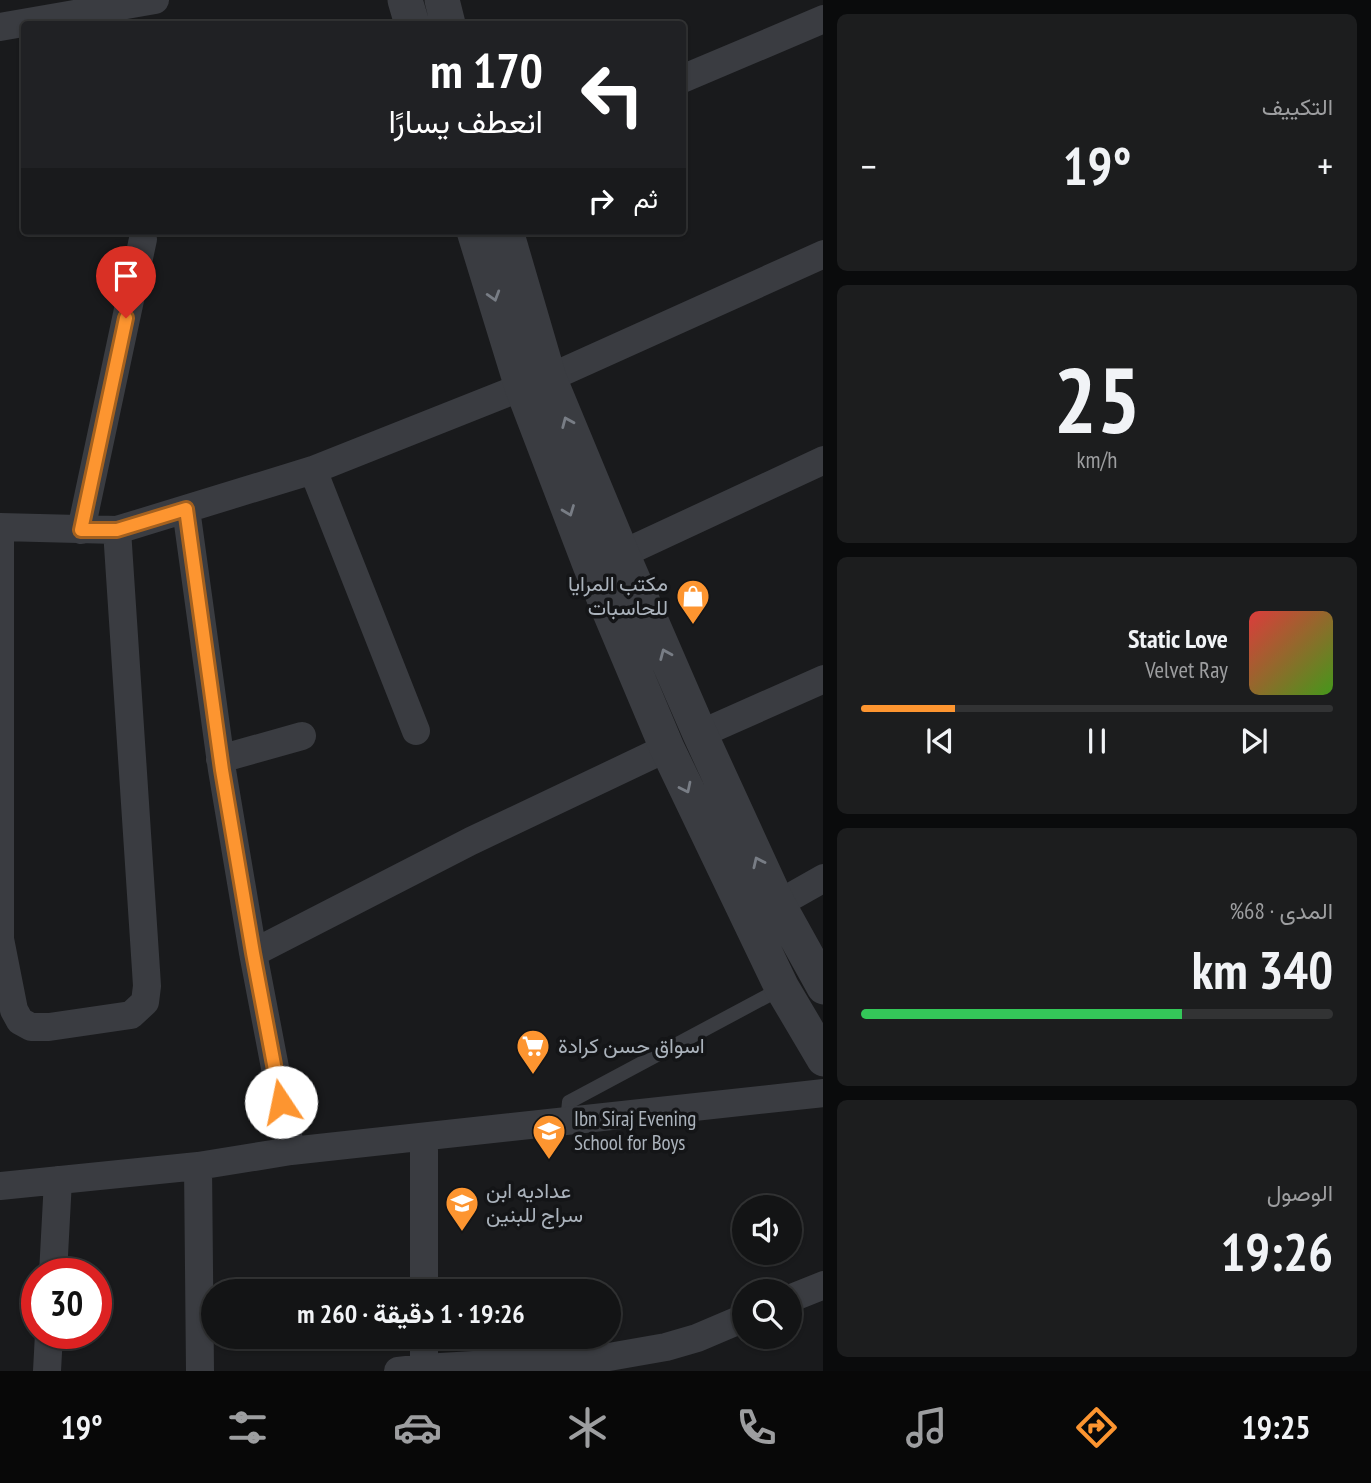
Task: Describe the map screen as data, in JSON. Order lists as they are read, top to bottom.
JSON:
{
  "places": {
    "shop": ["مكتب المرايا للحاسبات"],
    "supermarket": ["اسواق حسن كرادة"],
    "school or university": ["Ibn Siraj Evening School for Boys", "عداديه ابن سراج للبنين"]
  },
  "page": {
    "tile": [
      "التكييف",
      ["25", "km/h"],
      ["المدى · 68%", "340 km"],
      ["الوصول", "19:26"]
    ],
    "turn": ["170 m", "انعطف يسارًا"],
    "heat": ["−", "19°", "+"],
    "then": "ثم",
    "song": ["Static Love", "Velvet Ray"],
    "limit": "30",
    "trip": "19:26 · 1 دقيقة · 260 m",
    "tabs": ["19:25", "19°"]
  }
}
